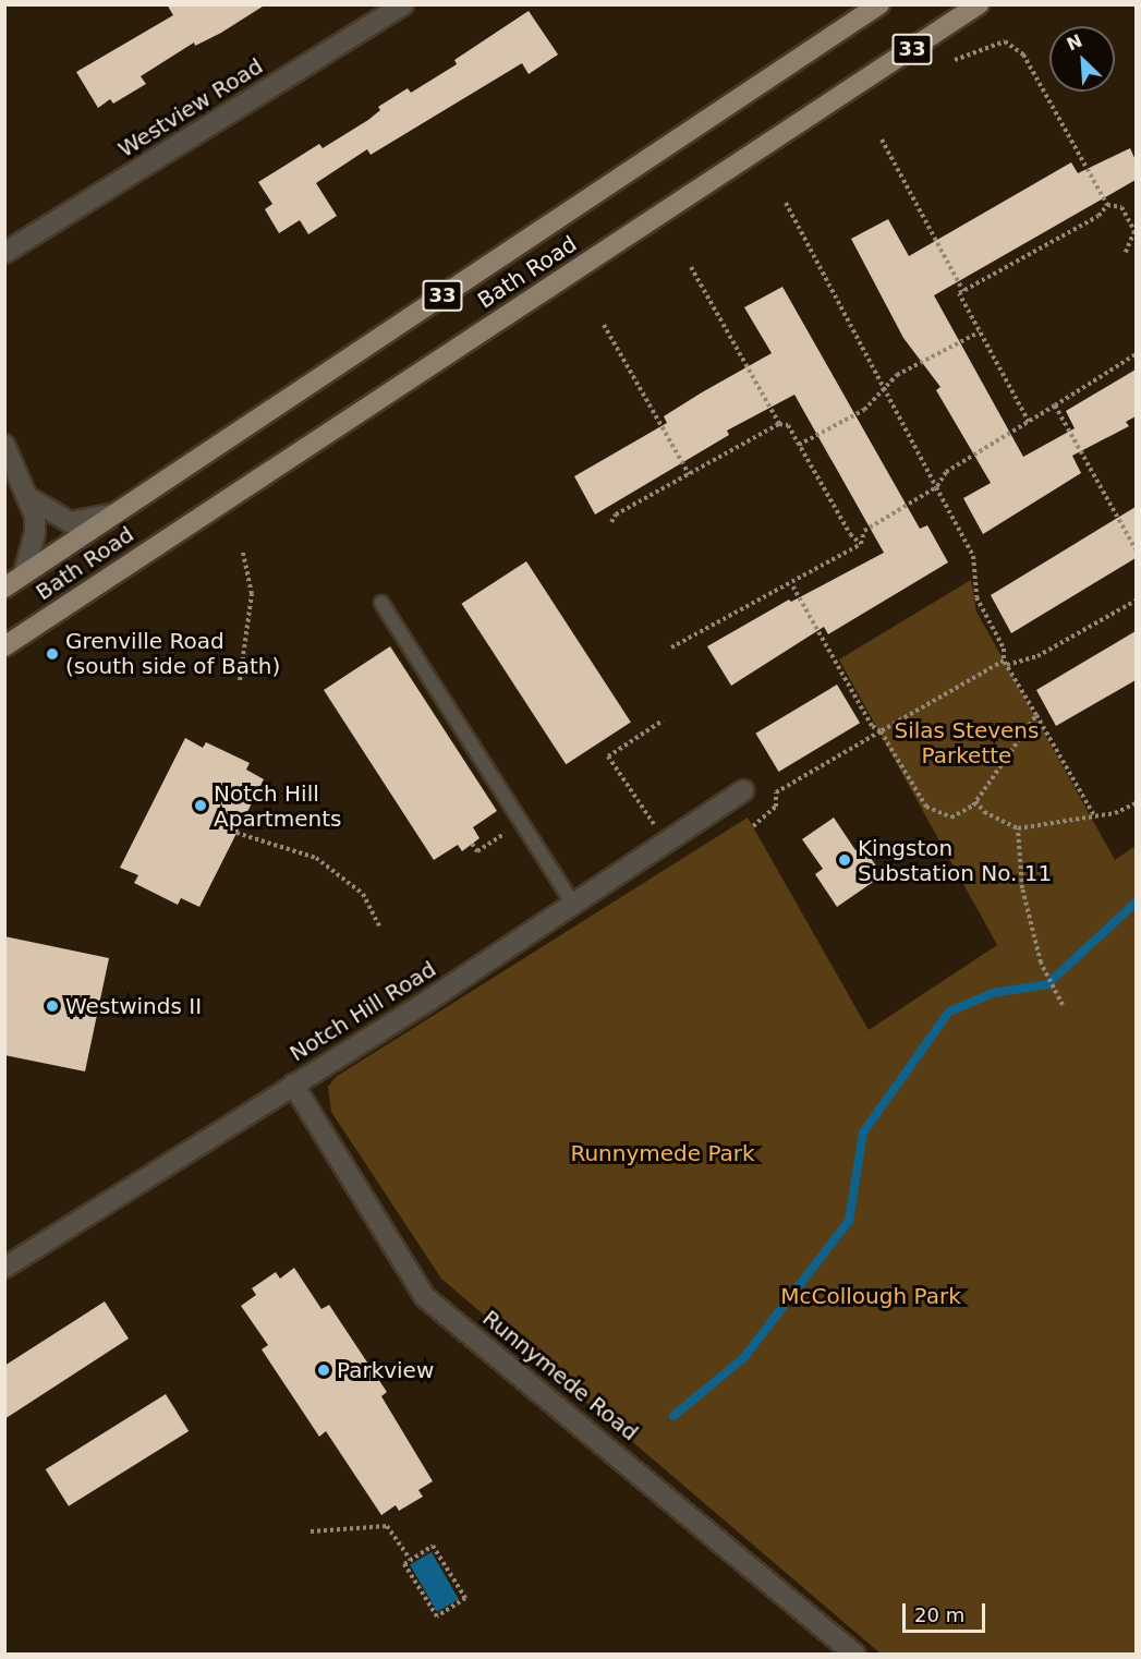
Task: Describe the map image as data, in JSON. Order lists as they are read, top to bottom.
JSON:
{
  "streets": {
    "main road": ["33", "Bath Road"],
    "street": ["Westview Road", "Notch Hill Road", "Runnymede Road"]
  },
  "crossings": [
    ["Notch Hill Road", "Runnymede Road"]
  ],
  "parks": ["Silas Stevens Parkette", "Runnymede Park", "McCollough Park"],
  "places": [
    "Grenville Road (south side of Bath)",
    "Notch Hill Apartments",
    "Kingston Substation No. 11",
    "Westwinds II",
    "Parkview"
  ],
  "scale_bar": "20 m",
  "north": "top left"
}
